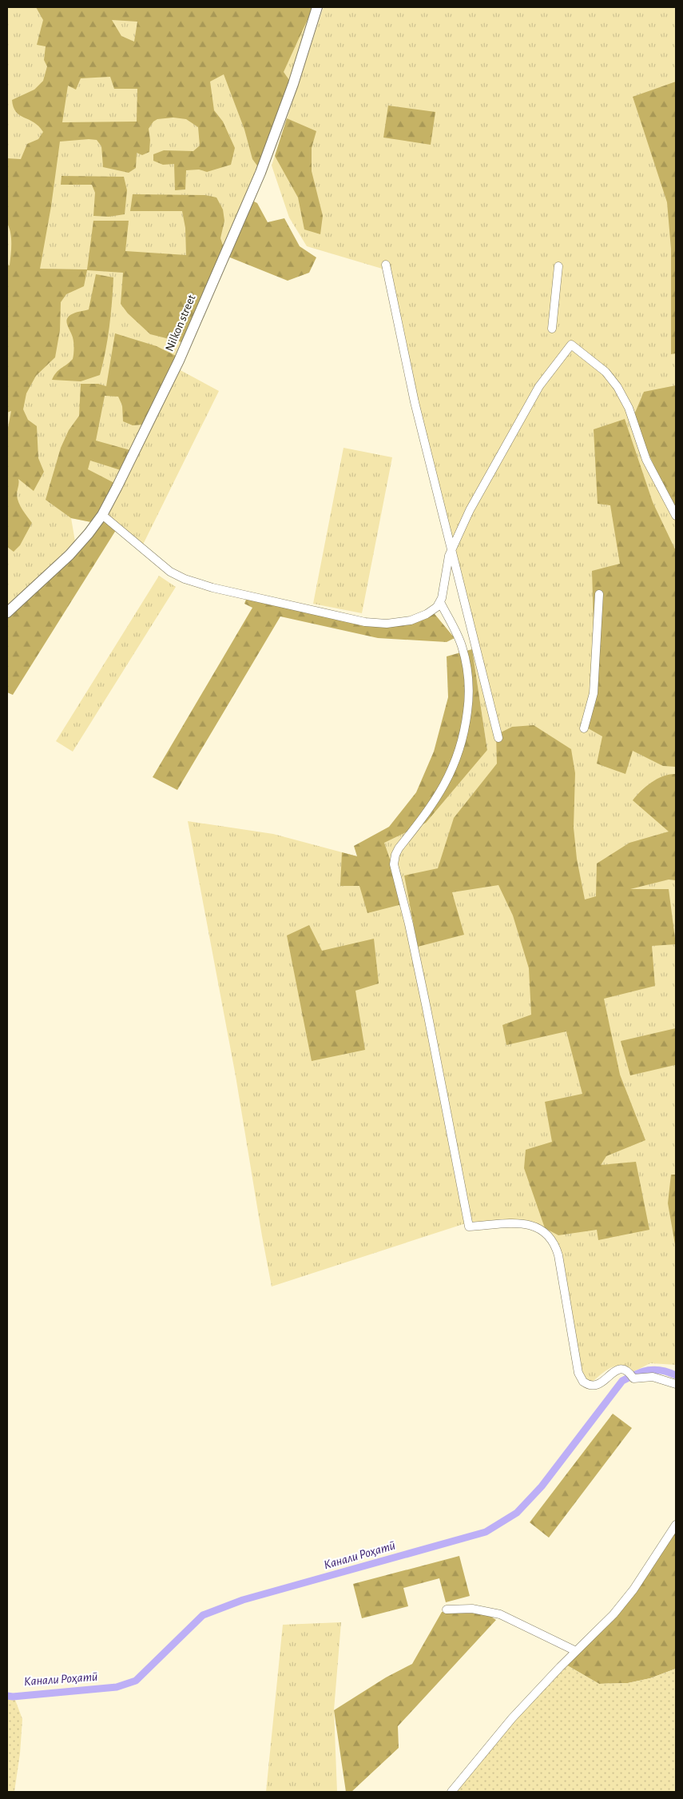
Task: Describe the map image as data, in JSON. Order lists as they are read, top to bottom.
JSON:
{
  "streets": {
    "street": ["Nilkon street"]
  },
  "water": ["Канали Роҳатӣ"]
}
